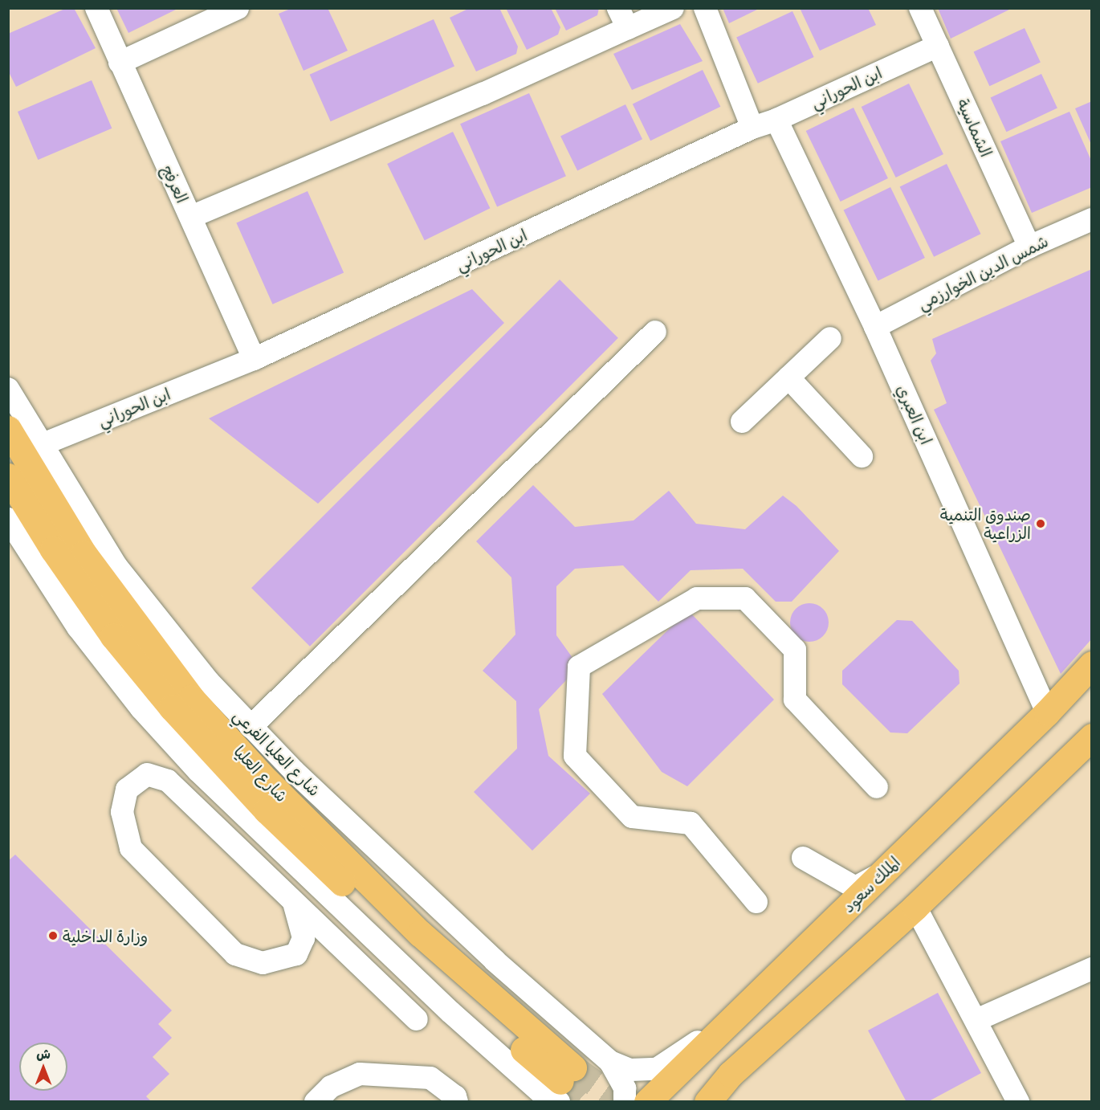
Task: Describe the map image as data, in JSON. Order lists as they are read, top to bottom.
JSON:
{
  "streets": {
    "main road": ["شارع العليا", "الملك سعود"],
    "street": [
      "ابن الحوراني",
      "الشماسية",
      "العرفج",
      "شمس الدين الخوارزمي",
      "ابن العبري",
      "شارع العليا الفرعي"
    ]
  },
  "crossings": [
    ["ابن الحوراني", "الشماسية"],
    ["ابن الحوراني", "العرفج"],
    ["ابن الحوراني", "ابن العبري"],
    ["ابن الحوراني", "شارع العليا الفرعي"],
    ["الشماسية", "شمس الدين الخوارزمي"],
    ["شمس الدين الخوارزمي", "ابن العبري"],
    ["ابن العبري", "الملك سعود"],
    ["شارع العليا الفرعي", "الملك سعود"]
  ],
  "places": ["صندوق التنمية الزراعية", "وزارة الداخلية"],
  "north": "top"
}
